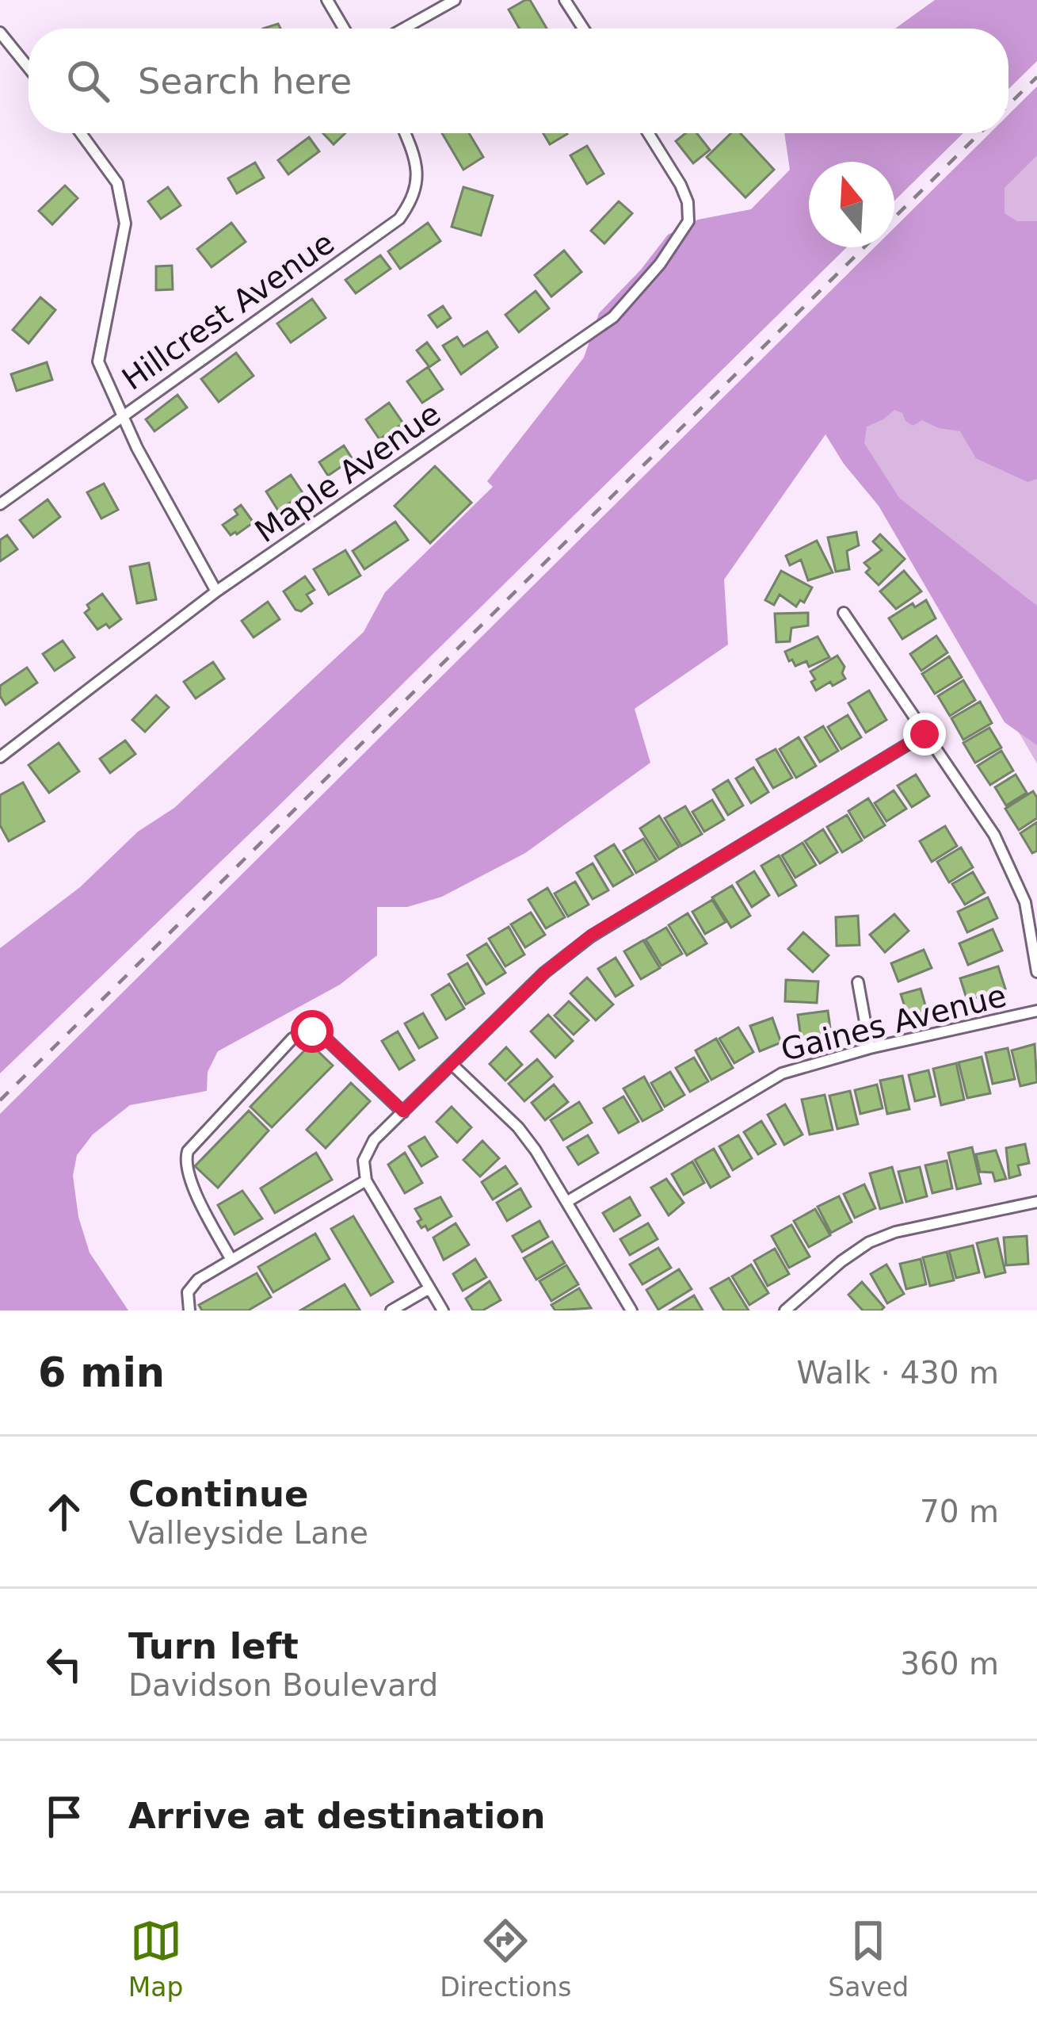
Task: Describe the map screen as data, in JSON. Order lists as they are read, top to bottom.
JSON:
{
  "streets": {
    "street": ["Hillcrest Avenue", "Maple Avenue", "Gaines Avenue"]
  },
  "north": "top",
  "page": {
    "search": "Search here",
    "heading": ["6 min", "Walk · 430 m"],
    "list": [
      ["Continue", "Valleyside Lane", "70 m"],
      ["Turn left", "Davidson Boulevard", "360 m"],
      "Arrive at destination"
    ],
    "nav": ["Map", "Directions", "Saved"]
  }
}
